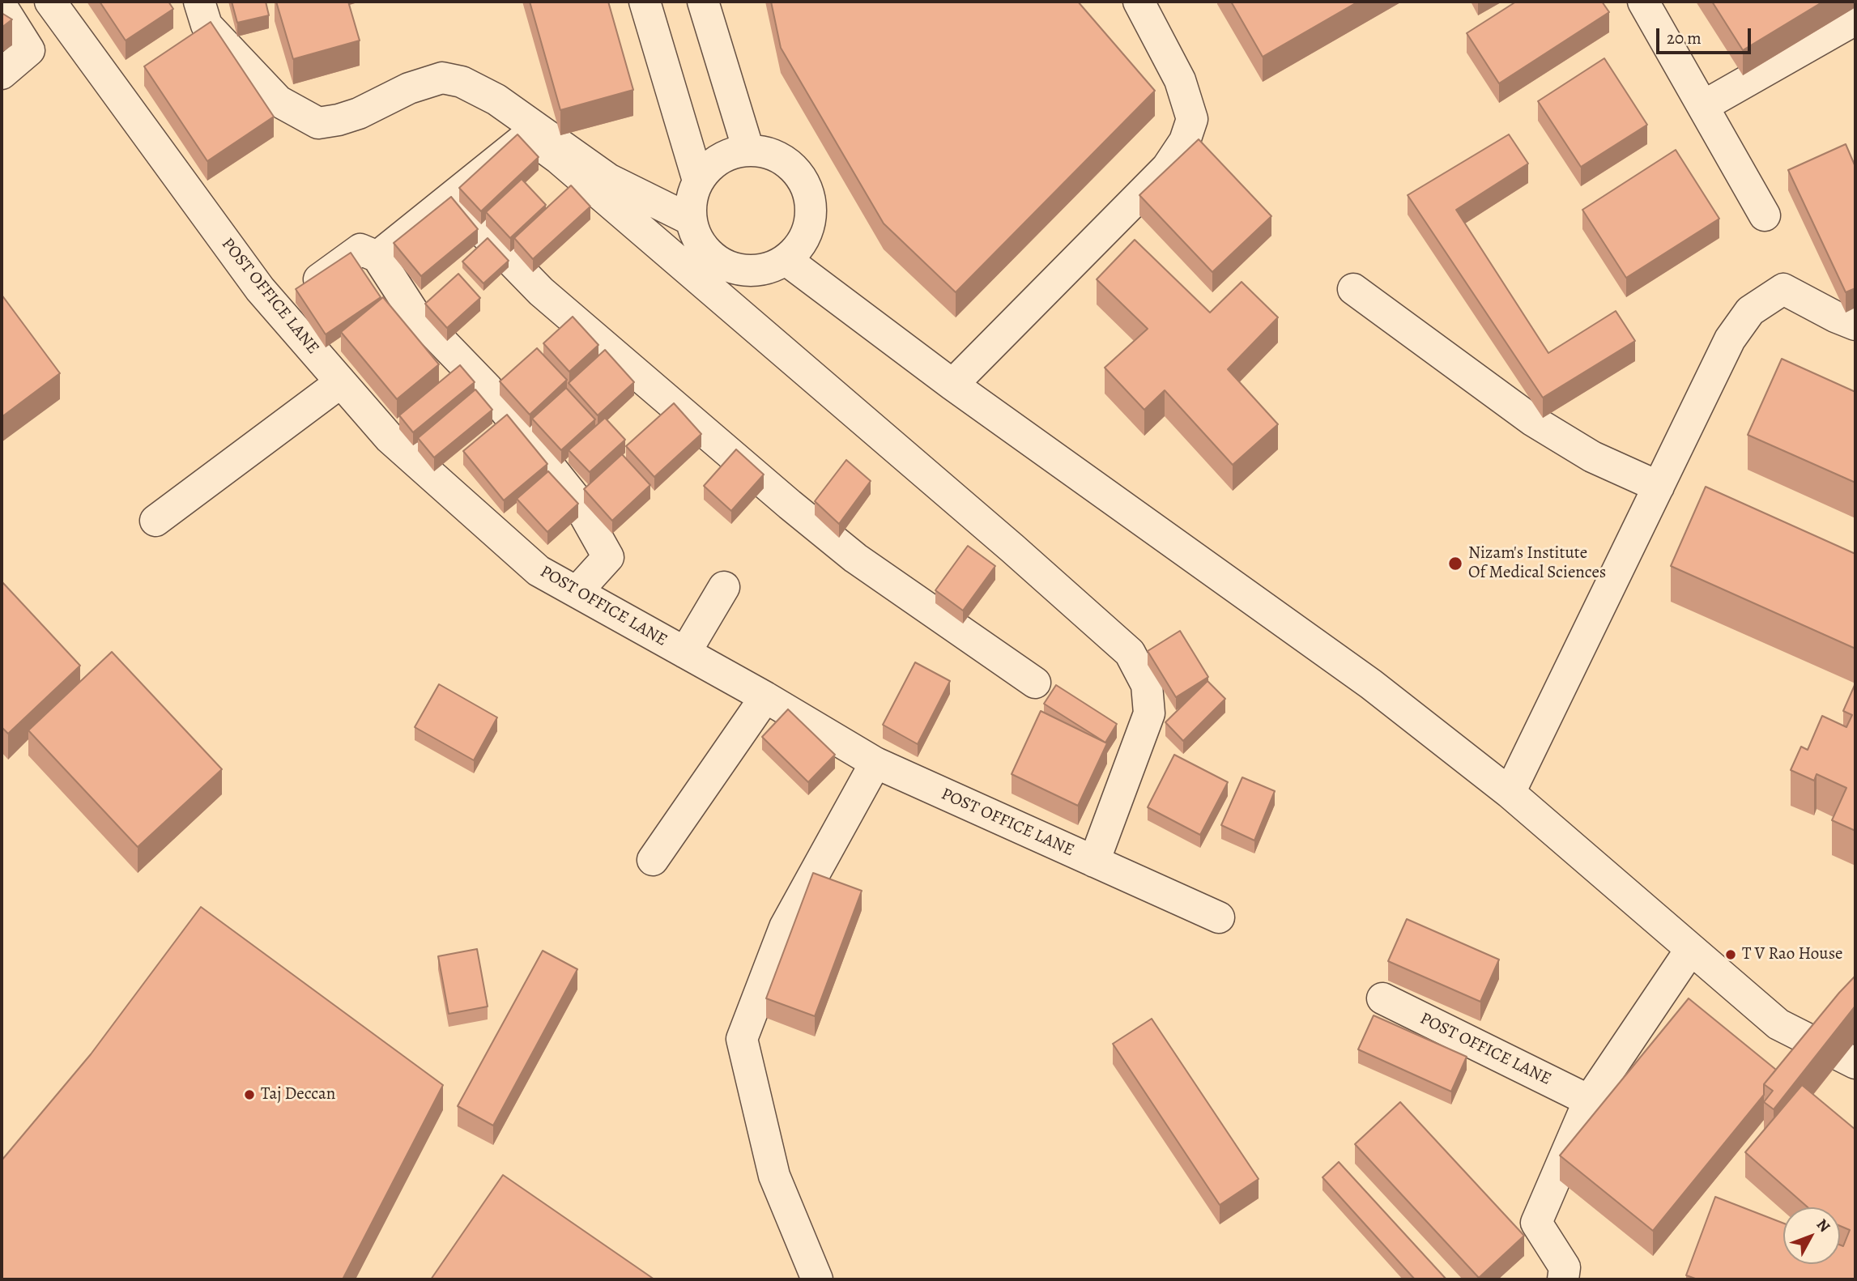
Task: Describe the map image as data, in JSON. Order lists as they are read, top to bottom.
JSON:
{
  "streets": {
    "street": ["POST OFFICE LANE"]
  },
  "places": ["Nizam's Institute Of Medical Sciences", "T V Rao House", "Taj Deccan"],
  "scale_bar": "20 m",
  "north": "top right"
}
